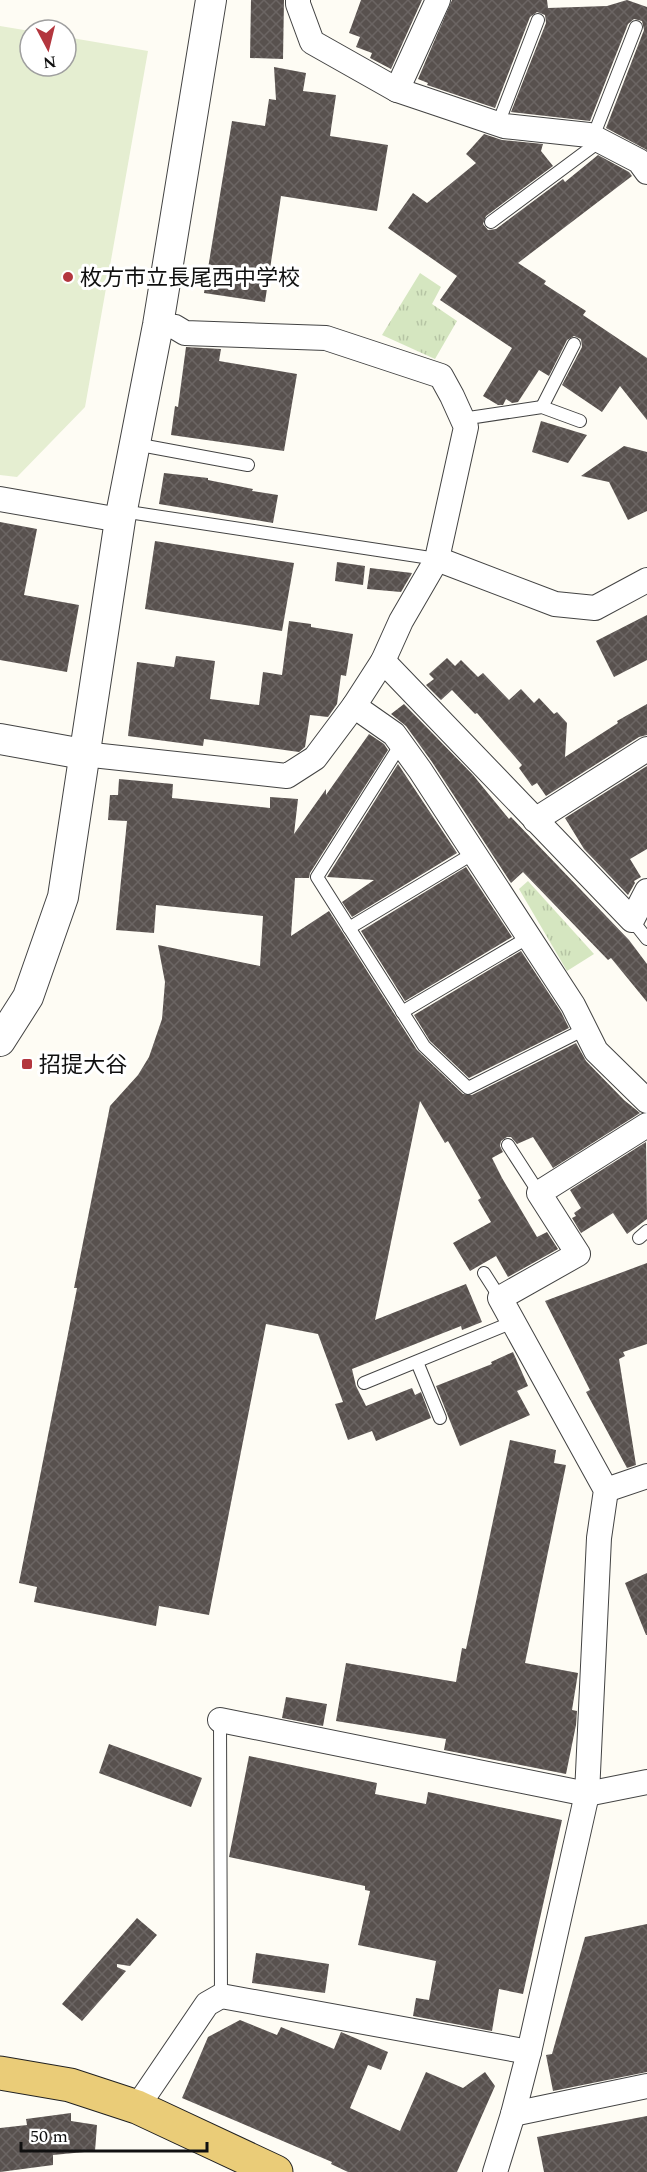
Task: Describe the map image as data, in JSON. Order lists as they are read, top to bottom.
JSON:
{
  "places": {
    "other": ["枚方市立長尾西中学校"],
    "transit": ["招提大谷"]
  },
  "scale_bar": "50 m",
  "north": "bottom"
}
